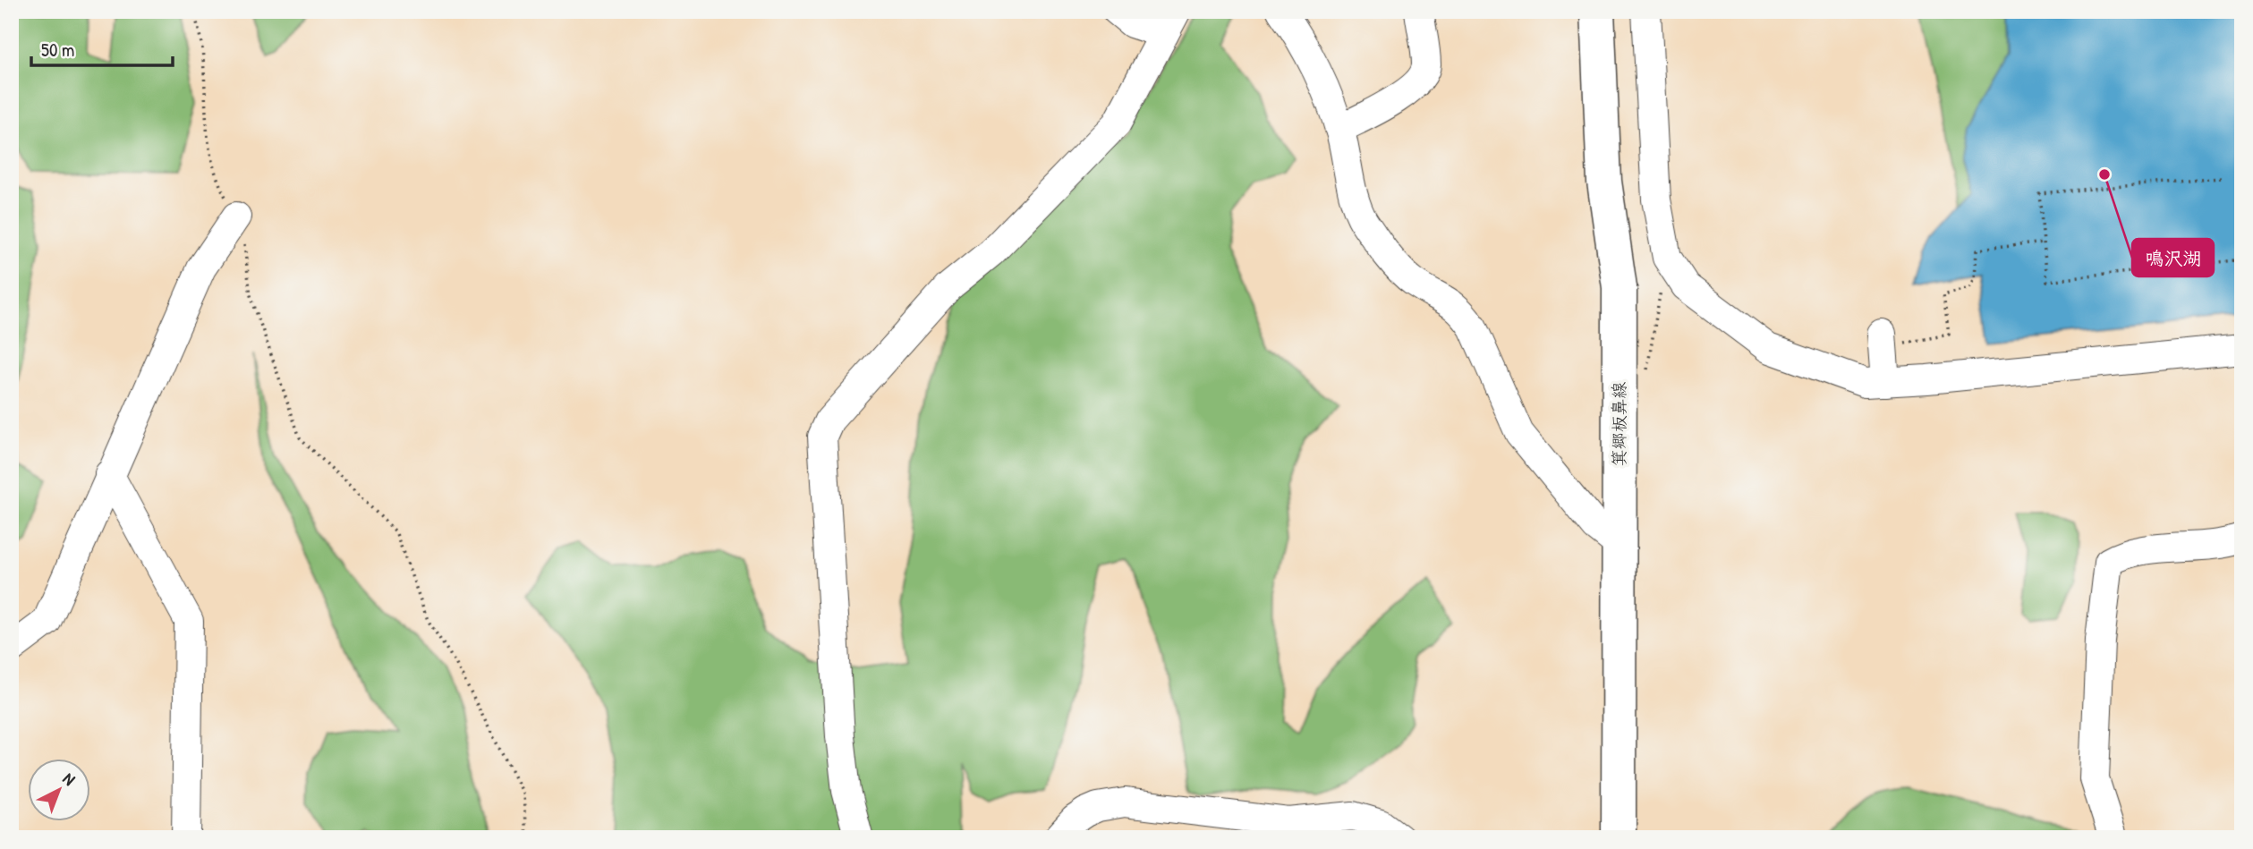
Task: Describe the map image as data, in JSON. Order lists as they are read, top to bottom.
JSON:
{
  "streets": {
    "main road": ["箕郷板鼻線"]
  },
  "places": ["鳴沢湖"],
  "scale_bar": "50 m",
  "north": "top right"
}
